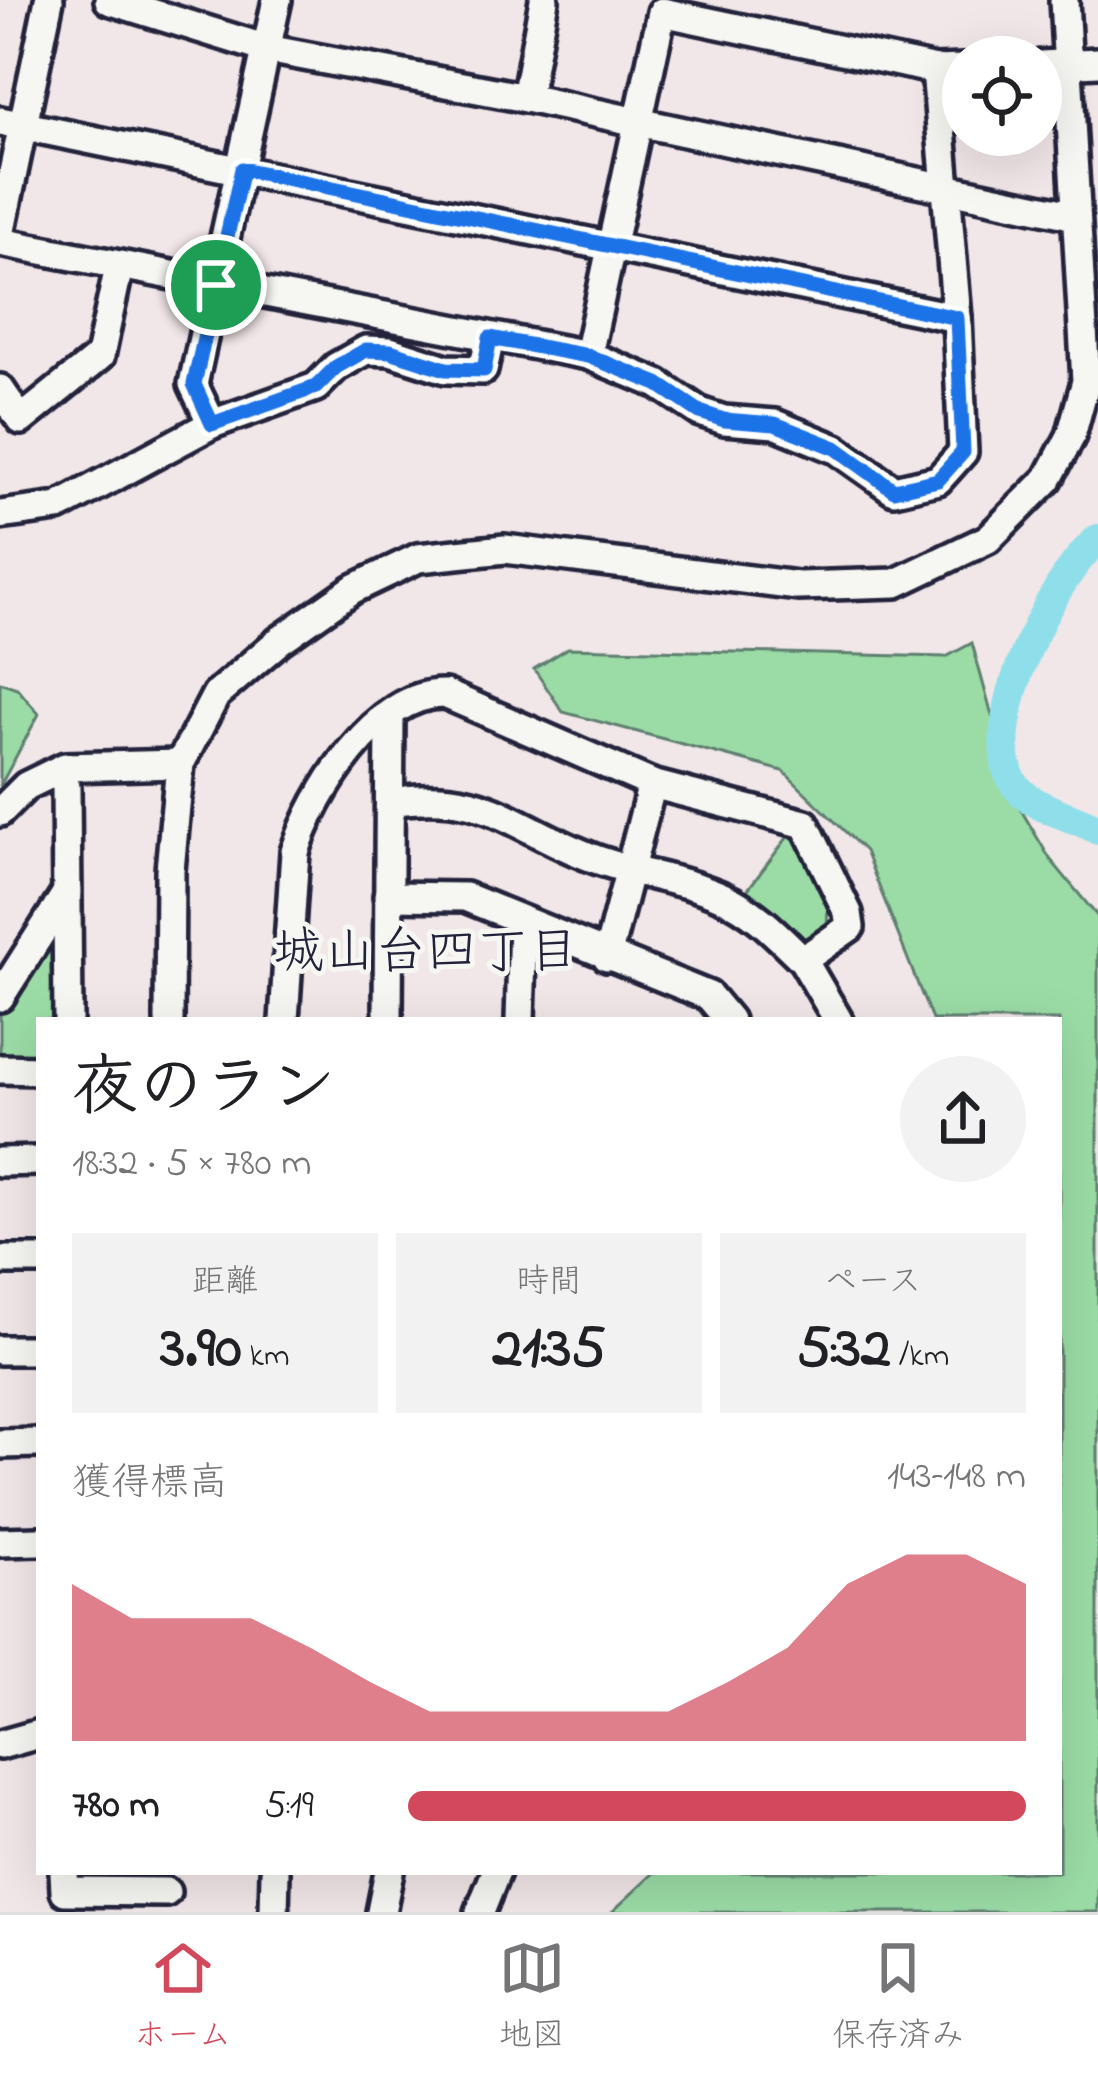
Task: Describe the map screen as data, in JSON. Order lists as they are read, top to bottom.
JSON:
{
  "districts": ["城山台四丁目"],
  "page": {
    "heading": ["夜のラン", "18:32 · 5 × 780 m"],
    "stats": [
      ["距離", "3.90 km"],
      ["時間", "21:35"],
      ["ペース", "5:32 /km"]
    ],
    "chart": ["獲得標高", "143–148 m"],
    "list": [
      {
        "name": "780 m",
        "note": "5:19"
      }
    ],
    "tabs": ["ホーム", "地図", "保存済み"]
  }
}
